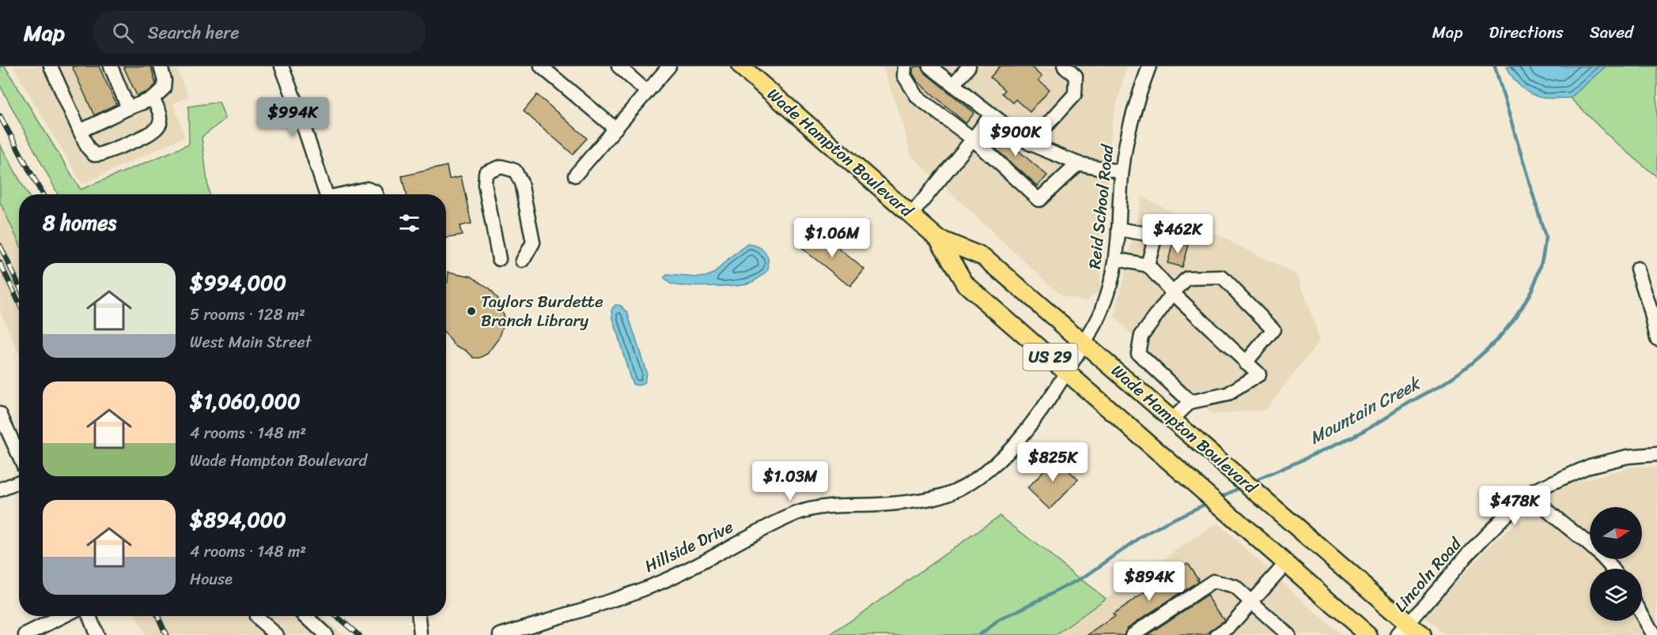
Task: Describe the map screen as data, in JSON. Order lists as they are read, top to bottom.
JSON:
{
  "streets": {
    "main road": ["Wade Hampton Boulevard", "US 29"],
    "street": ["Reid School Road", "Hillside Drive", "Lincoln Road"]
  },
  "crossings": [
    ["Wade Hampton Boulevard", "Reid School Road"],
    ["Wade Hampton Boulevard", "Hillside Drive"],
    ["Wade Hampton Boulevard", "Lincoln Road"],
    ["Reid School Road", "Hillside Drive"]
  ],
  "water": ["Mountain Creek"],
  "places": ["Taylors Burdette Branch Library"],
  "north": "right",
  "page": {
    "header": "Map",
    "search": "Search here",
    "nav": ["Map", "Directions", "Saved"],
    "price": [
      "$994K",
      "$900K",
      "$462K",
      "$1.06M",
      "$825K",
      "$1.03M",
      "$478K",
      "$894K"
    ],
    "heading": "8 homes",
    "list": [
      {
        "name": "$994,000",
        "note": "5 rooms · 128 m² · West Main Street"
      },
      {
        "name": "$1,060,000",
        "note": "4 rooms · 148 m² · Wade Hampton Boulevard"
      },
      {
        "name": "$894,000",
        "note": "4 rooms · 148 m² · House"
      }
    ]
  }
}
